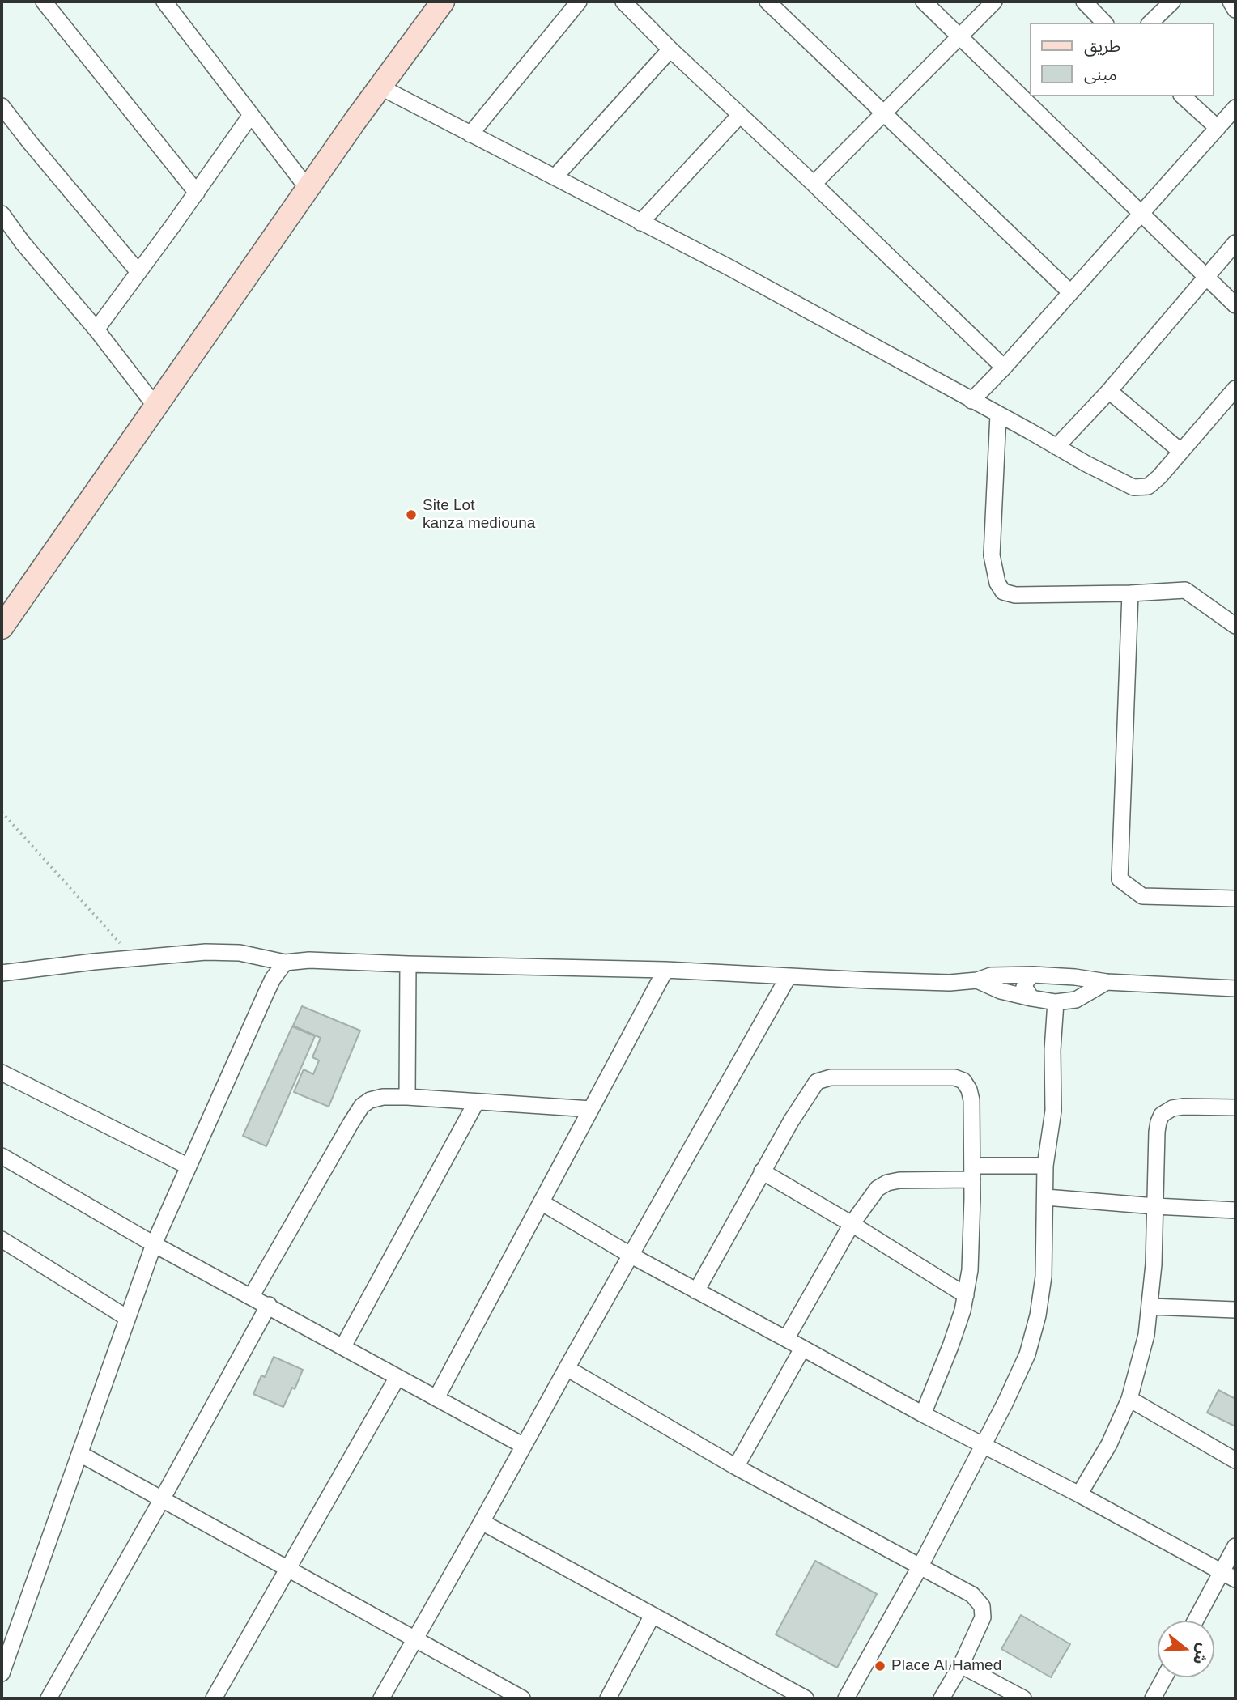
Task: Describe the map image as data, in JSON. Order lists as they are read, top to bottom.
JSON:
{
  "places": ["Site Lot kanza mediouna", "Place Al Hamed"],
  "legend": ["طريق", "مبنى"],
  "north": "right"
}
